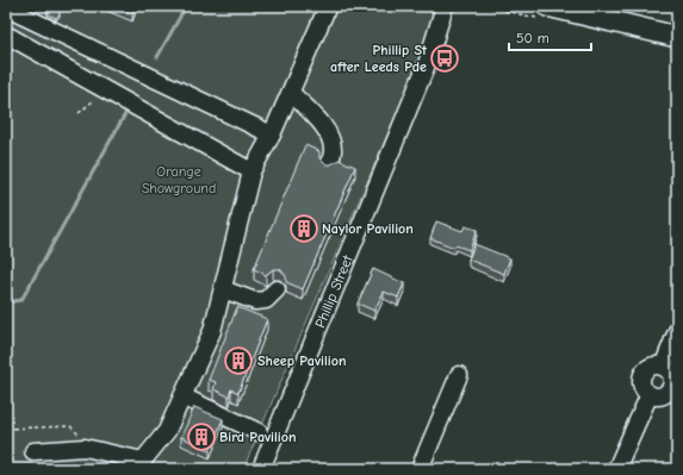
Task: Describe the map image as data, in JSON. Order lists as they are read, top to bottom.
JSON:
{
  "streets": {
    "street": ["Phillip Street"]
  },
  "parks": ["Orange Showground"],
  "places": {
    "bus stop": ["Phillip St after Leeds Pde"],
    "building": ["Naylor Pavilion", "Sheep Pavilion", "Bird Pavilion"]
  },
  "scale_bar": "50 m"
}
